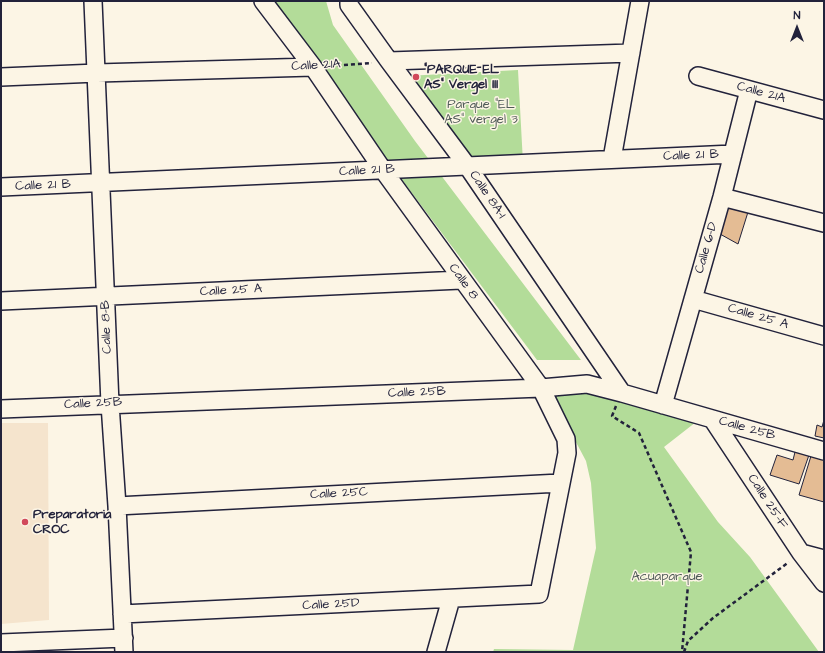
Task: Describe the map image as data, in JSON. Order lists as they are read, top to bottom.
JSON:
{
  "streets": {
    "street": [
      "Calle 21A",
      "Calle 21 B",
      "Calle 8A-1",
      "Calle 6-D",
      "Calle 8",
      "Calle 25 A",
      "Calle 8-B",
      "Calle 25B",
      "Calle 25C",
      "Calle 25-F",
      "Calle 25D"
    ]
  },
  "crossings": [
    ["Calle 21A", "Calle 8A-1"],
    ["Calle 21A", "Calle 6-D"],
    ["Calle 21A", "Calle 8"],
    ["Calle 21A", "Calle 8-B"],
    ["Calle 21 B", "Calle 8A-1"],
    ["Calle 21 B", "Calle 6-D"],
    ["Calle 21 B", "Calle 8"],
    ["Calle 21 B", "Calle 8-B"],
    ["Calle 8A-1", "Calle 25B"],
    ["Calle 6-D", "Calle 25 A"],
    ["Calle 6-D", "Calle 25B"],
    ["Calle 8", "Calle 25 A"],
    ["Calle 8", "Calle 25B"],
    ["Calle 8", "Calle 25C"],
    ["Calle 8", "Calle 25D"],
    ["Calle 25 A", "Calle 8-B"],
    ["Calle 8-B", "Calle 25B"],
    ["Calle 8-B", "Calle 25C"],
    ["Calle 8-B", "Calle 25D"],
    ["Calle 25B", "Calle 25-F"]
  ],
  "parks": ["Parque \"EL AS\" vergel 3", "Acuaparque"],
  "places": ["\"PARQUE EL AS\" Vergel III", "Preparatoria CROC"],
  "north": "top"
}
